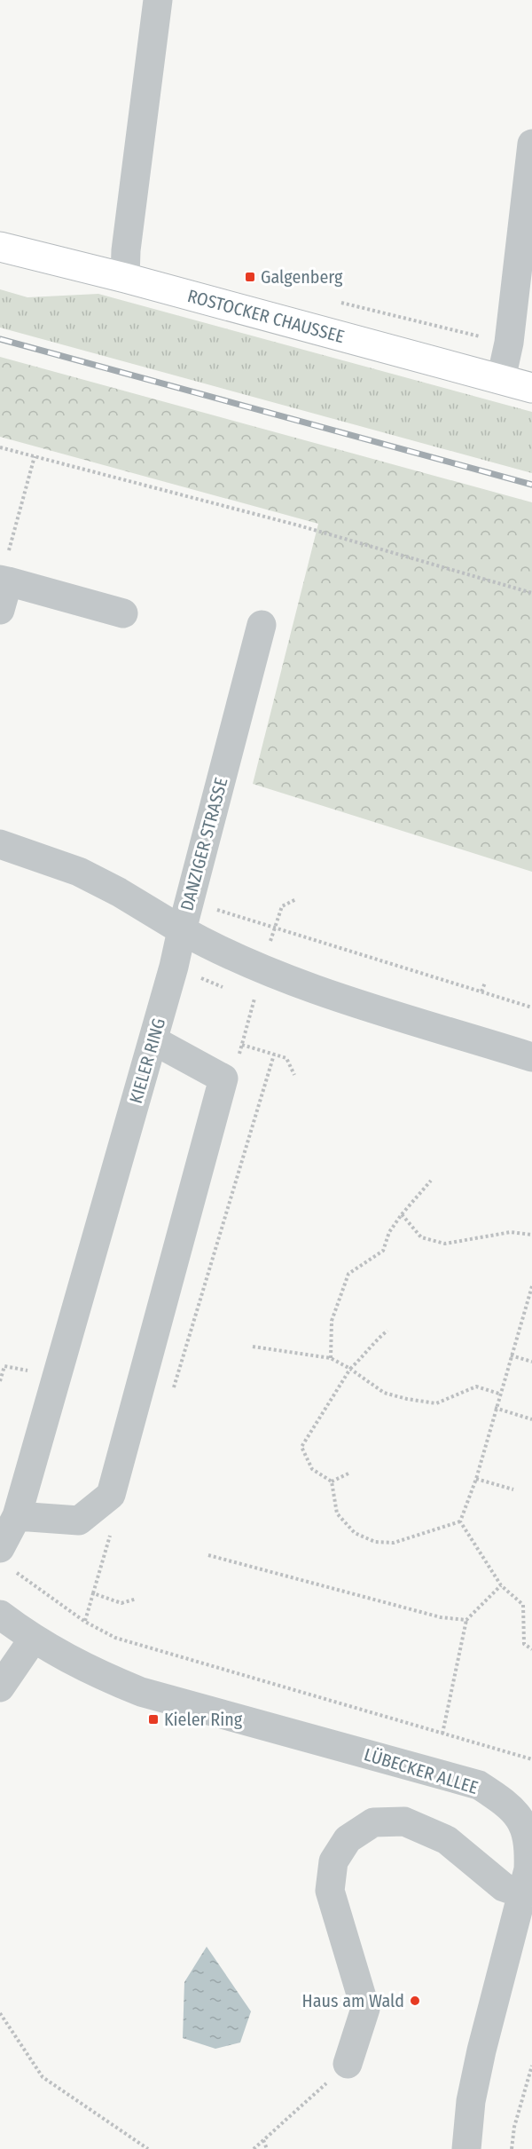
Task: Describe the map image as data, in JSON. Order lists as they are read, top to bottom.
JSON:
{
  "streets": {
    "main road": ["ROSTOCKER CHAUSSEE"],
    "street": ["DANZIGER STRASSE", "KIELER RING", "LÜBECKER ALLEE"]
  },
  "crossings": [
    ["DANZIGER STRASSE", "KIELER RING"]
  ],
  "places": {
    "transit": ["Galgenberg", "Kieler Ring"],
    "other": ["Haus am Wald"]
  }
}
